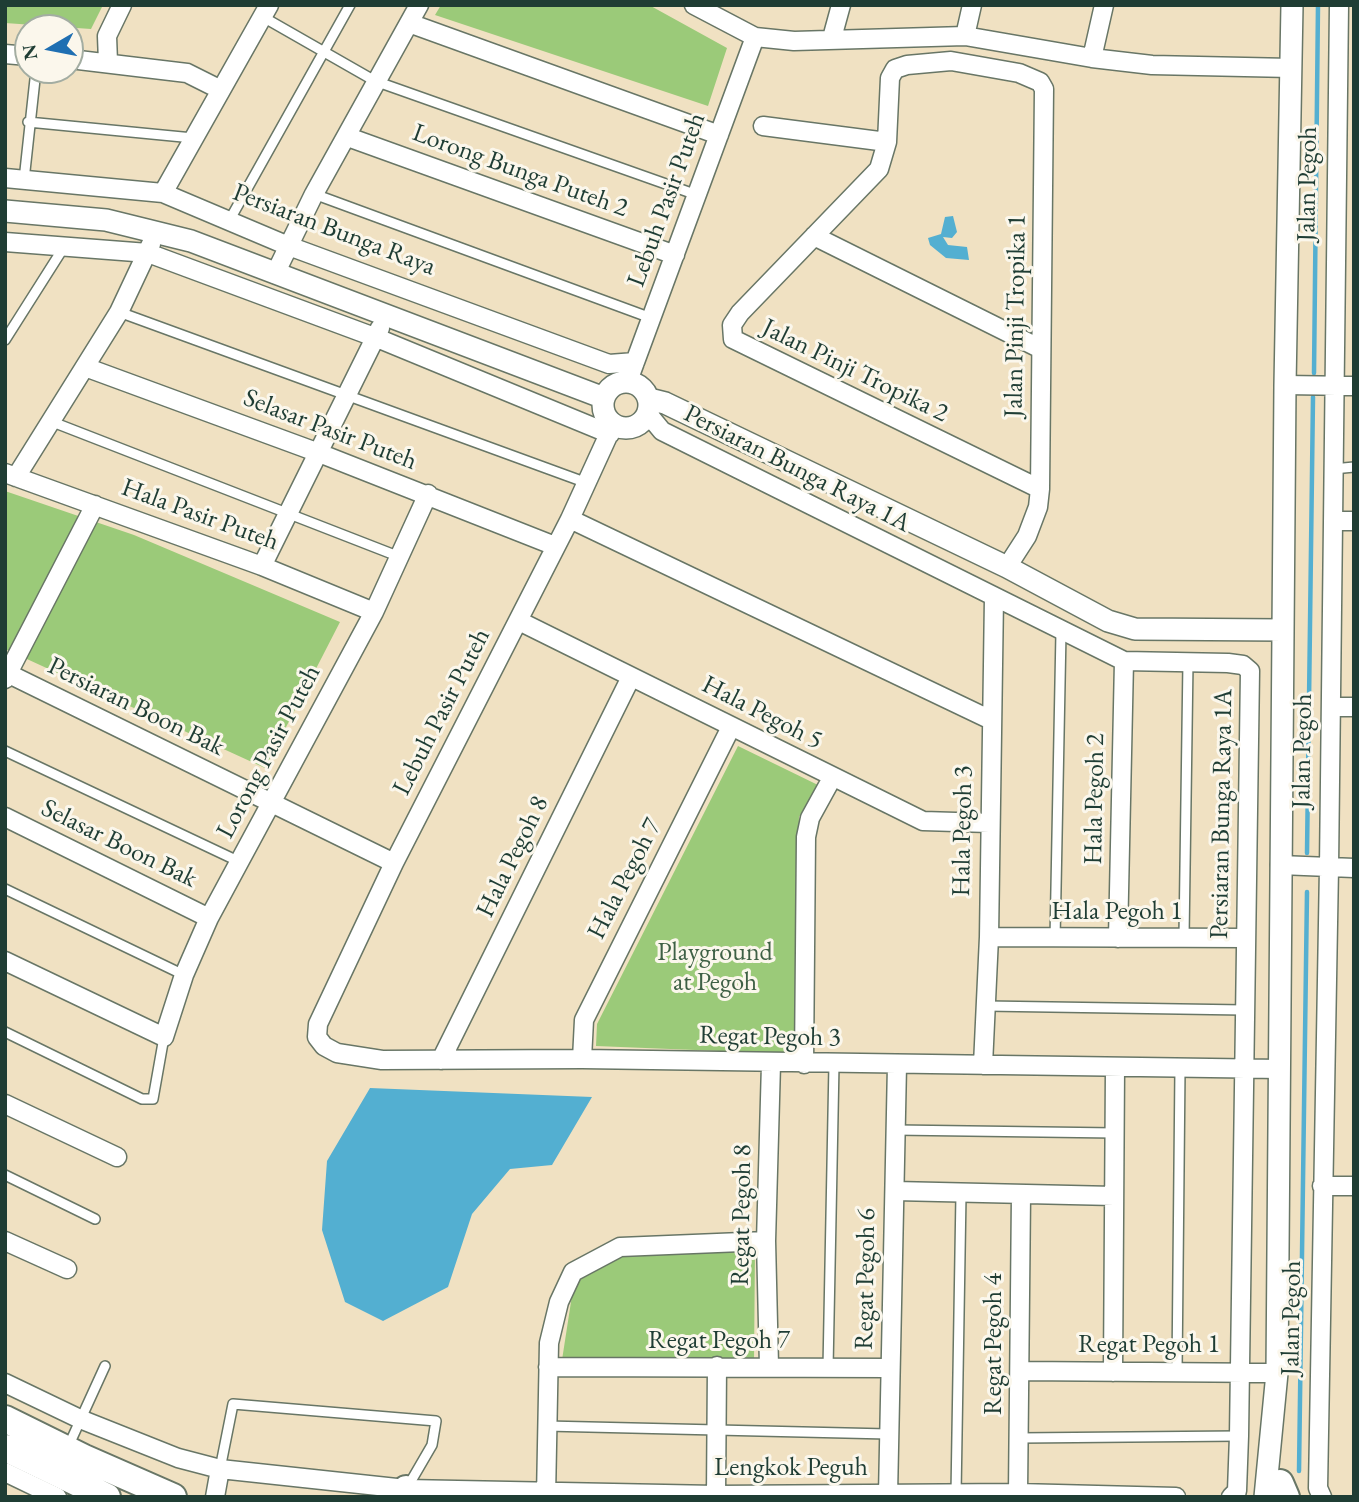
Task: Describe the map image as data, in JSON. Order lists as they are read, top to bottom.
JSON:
{
  "streets": {
    "street": [
      "Lorong Bunga Puteh 2",
      "Jalan Pegoh",
      "Lebuh Pasir Puteh",
      "Persiaran Bunga Raya",
      "Jalan Pinji Tropika 1",
      "Jalan Pinji Tropika 2",
      "Selasar Pasir Puteh",
      "Persiaran Bunga Raya 1A",
      "Hala Pasir Puteh",
      "Persiaran Boon Bak",
      "Hala Pegoh 5",
      "Lorong Pasir Puteh",
      "Hala Pegoh 2",
      "Hala Pegoh 3",
      "Selasar Boon Bak",
      "Hala Pegoh 8",
      "Hala Pegoh 7",
      "Hala Pegoh 1",
      "Regat Pegoh 3",
      "Regat Pegoh 8",
      "Regat Pegoh 6",
      "Regat Pegoh 7",
      "Regat Pegoh 4",
      "Regat Pegoh 1",
      "Lengkok Peguh"
    ]
  },
  "crossings": [
    ["Lorong Bunga Puteh 2", "Lebuh Pasir Puteh"],
    ["Jalan Pegoh", "Regat Pegoh 3"],
    ["Jalan Pegoh", "Regat Pegoh 1"],
    ["Lebuh Pasir Puteh", "Persiaran Bunga Raya"],
    ["Lebuh Pasir Puteh", "Selasar Pasir Puteh"],
    ["Lebuh Pasir Puteh", "Persiaran Boon Bak"],
    ["Lebuh Pasir Puteh", "Hala Pegoh 5"],
    ["Lebuh Pasir Puteh", "Regat Pegoh 3"],
    ["Jalan Pinji Tropika 1", "Jalan Pinji Tropika 2"],
    ["Selasar Pasir Puteh", "Lorong Pasir Puteh"],
    ["Persiaran Bunga Raya 1A", "Hala Pegoh 2"],
    ["Persiaran Bunga Raya 1A", "Hala Pegoh 3"],
    ["Persiaran Bunga Raya 1A", "Hala Pegoh 1"],
    ["Persiaran Bunga Raya 1A", "Regat Pegoh 3"],
    ["Persiaran Bunga Raya 1A", "Regat Pegoh 1"],
    ["Hala Pasir Puteh", "Lorong Pasir Puteh"],
    ["Persiaran Boon Bak", "Lorong Pasir Puteh"],
    ["Hala Pegoh 5", "Hala Pegoh 3"],
    ["Hala Pegoh 5", "Hala Pegoh 8"],
    ["Hala Pegoh 5", "Hala Pegoh 7"],
    ["Lorong Pasir Puteh", "Selasar Boon Bak"],
    ["Hala Pegoh 2", "Hala Pegoh 1"],
    ["Hala Pegoh 3", "Hala Pegoh 1"],
    ["Hala Pegoh 3", "Regat Pegoh 3"],
    ["Hala Pegoh 8", "Regat Pegoh 3"],
    ["Hala Pegoh 7", "Regat Pegoh 3"],
    ["Regat Pegoh 3", "Regat Pegoh 8"],
    ["Regat Pegoh 3", "Regat Pegoh 6"],
    ["Regat Pegoh 8", "Regat Pegoh 7"],
    ["Regat Pegoh 6", "Regat Pegoh 7"],
    ["Regat Pegoh 6", "Lengkok Peguh"],
    ["Regat Pegoh 4", "Regat Pegoh 1"],
    ["Regat Pegoh 4", "Lengkok Peguh"]
  ],
  "parks": ["Playground at Pegoh"],
  "north": "left"
}
